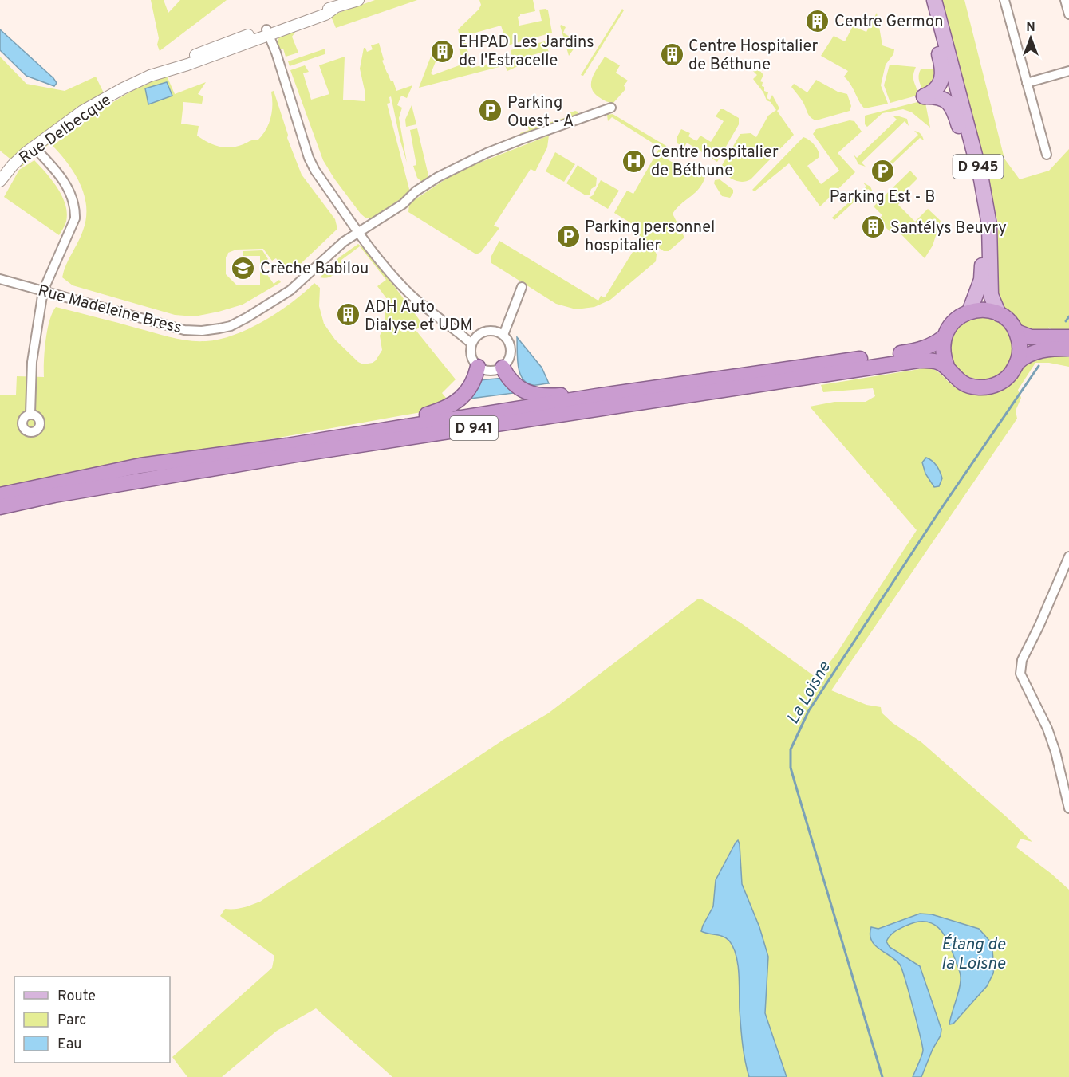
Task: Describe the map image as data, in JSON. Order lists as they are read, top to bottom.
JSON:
{
  "streets": {
    "highway": ["D 941"],
    "main road": ["D 945"],
    "street": ["Rue Delbecque", "Rue Madeleine Bress"]
  },
  "crossings": [
    ["D 945", "D 941"]
  ],
  "water": ["La Loisne", "Étang de la Loisne"],
  "places": {
    "building": [
      "Centre Germon",
      "EHPAD Les Jardins de l'Estracelle",
      "Centre Hospitalier de Béthune",
      "Santélys Beuvry",
      "ADH Auto Dialyse et UDM"
    ],
    "parking": ["Parking Ouest - A", "Parking Est - B", "Parking personnel hospitalier"],
    "hospital": ["Centre hospitalier de Béthune"],
    "school or university": ["Crèche Babilou"]
  },
  "legend": ["Route", "Parc", "Eau"],
  "north": "top"
}
